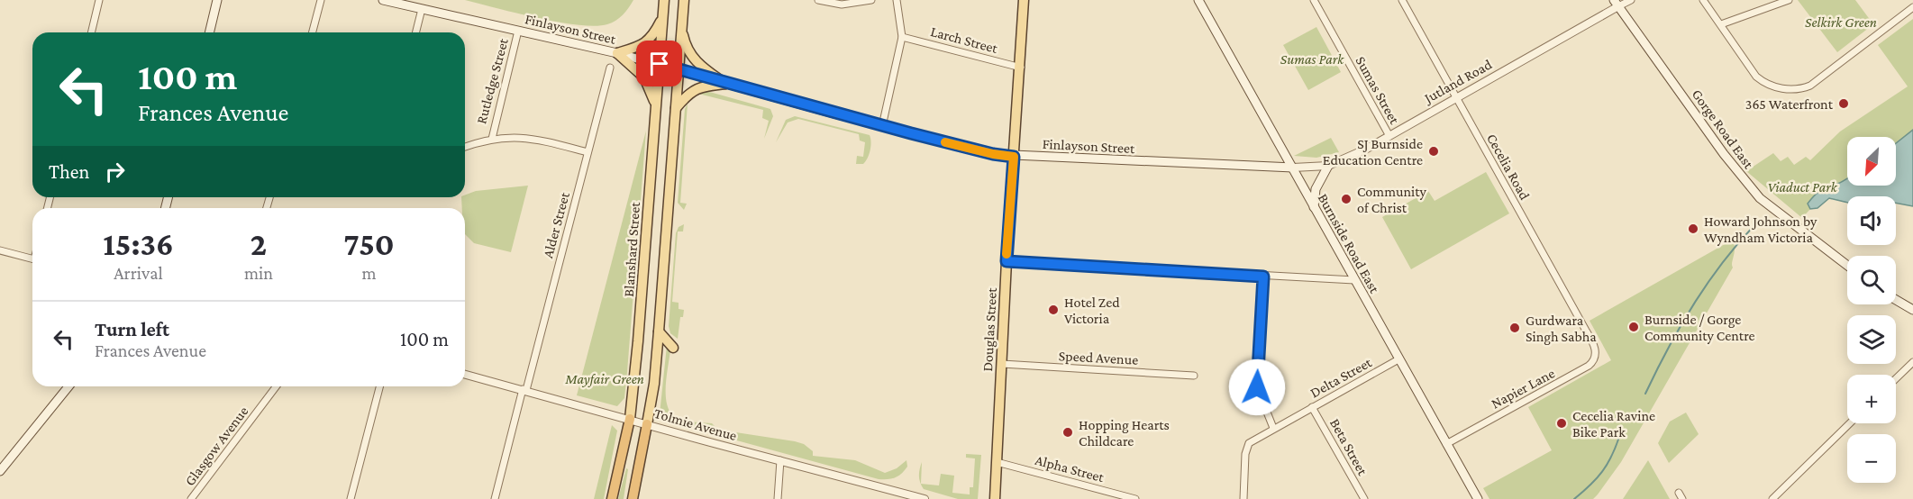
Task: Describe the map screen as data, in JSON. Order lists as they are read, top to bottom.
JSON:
{
  "streets": {
    "highway": ["Blanshard Street"],
    "main road": [
      "Finlayson Street",
      "Gorge Road East",
      "Burnside Road East",
      "Douglas Street"
    ],
    "street": [
      "Larch Street",
      "Rutledge Street",
      "Jutland Road",
      "Sumas Street",
      "Cecelia Road",
      "Alder Street",
      "Speed Avenue",
      "Delta Street",
      "Napier Lane",
      "Tolmie Avenue",
      "Glasgow Avenue",
      "Beta Street",
      "Alpha Street"
    ]
  },
  "crossings": [
    ["Finlayson Street", "Rutledge Street"],
    ["Finlayson Street", "Jutland Road"],
    ["Finlayson Street", "Burnside Road East"],
    ["Finlayson Street", "Blanshard Street"],
    ["Finlayson Street", "Douglas Street"],
    ["Larch Street", "Douglas Street"],
    ["Jutland Road", "Sumas Street"],
    ["Jutland Road", "Gorge Road East"],
    ["Jutland Road", "Cecelia Road"],
    ["Jutland Road", "Burnside Road East"],
    ["Cecelia Road", "Napier Lane"],
    ["Alder Street", "Tolmie Avenue"],
    ["Burnside Road East", "Delta Street"],
    ["Burnside Road East", "Napier Lane"],
    ["Blanshard Street", "Tolmie Avenue"],
    ["Douglas Street", "Speed Avenue"],
    ["Douglas Street", "Alpha Street"],
    ["Delta Street", "Beta Street"]
  ],
  "parks": [
    "Selkirk Green",
    "Sumas Park",
    "Viaduct Park",
    "Mayfair Green"
  ],
  "places": [
    "365 Waterfront",
    "SJ Burnside Education Centre",
    "Community of Christ",
    "Howard Johnson by Wyndham Victoria",
    "Hotel Zed Victoria",
    "Burnside / Gorge Community Centre",
    "Gurdwara Singh Sabha",
    "Cecelia Ravine Bike Park",
    "Hopping Hearts Childcare"
  ],
  "north": "bottom left",
  "page": {
    "turn": ["100 m", "Frances Avenue"],
    "map_buttons": ["+", "−"],
    "then": "Then",
    "eta": [
      "15:36",
      "Arrival",
      "2",
      "min",
      "750",
      "m"
    ],
    "list": [
      {
        "name": "Turn left",
        "note": "Frances Avenue",
        "value": "100 m"
      }
    ]
  }
}
